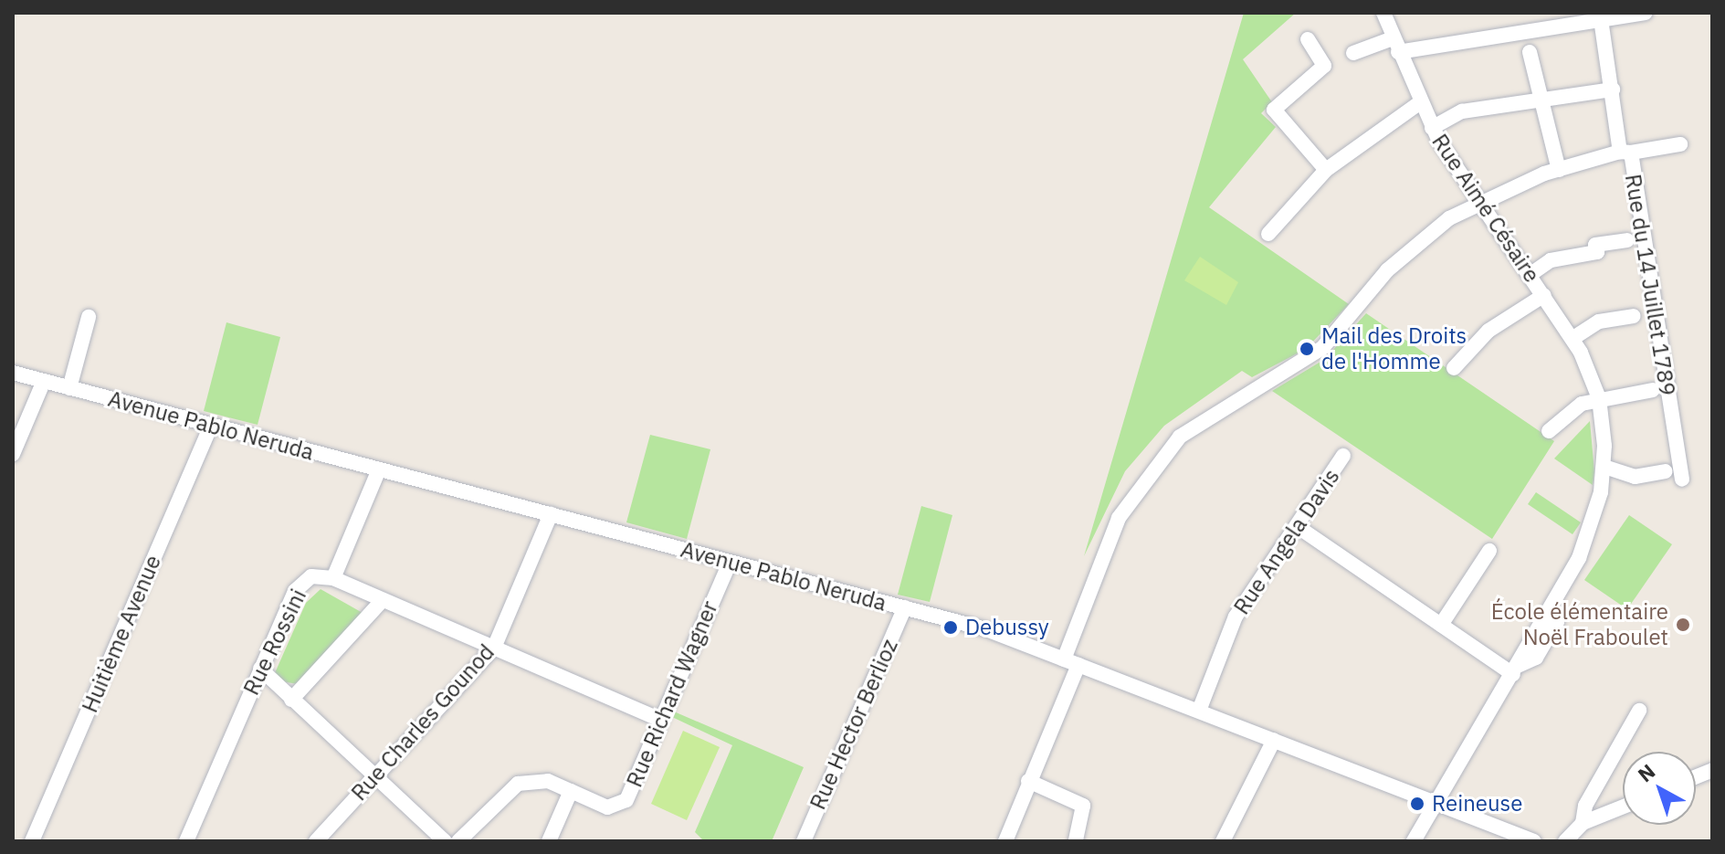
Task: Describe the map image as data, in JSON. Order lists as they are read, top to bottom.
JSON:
{
  "streets": {
    "street": [
      "Rue Aimé Césaire",
      "Rue du 14 Juillet 1789",
      "Avenue Pablo Neruda",
      "Rue Angela Davis",
      "Huitième Avenue",
      "Rue Rossini",
      "Rue Richard Wagner",
      "Rue Charles Gounod",
      "Rue Hector Berlioz"
    ]
  },
  "crossings": [
    ["Rue Aimé Césaire", "Avenue Pablo Neruda"],
    ["Avenue Pablo Neruda", "Rue Angela Davis"],
    ["Avenue Pablo Neruda", "Huitième Avenue"],
    ["Avenue Pablo Neruda", "Rue Rossini"],
    ["Avenue Pablo Neruda", "Rue Richard Wagner"],
    ["Avenue Pablo Neruda", "Rue Charles Gounod"],
    ["Avenue Pablo Neruda", "Rue Hector Berlioz"]
  ],
  "places": [
    "Mail des Droits de l'Homme",
    "École élémentaire Noël Fraboulet",
    "Debussy",
    "Reineuse"
  ],
  "north": "top left"
}
